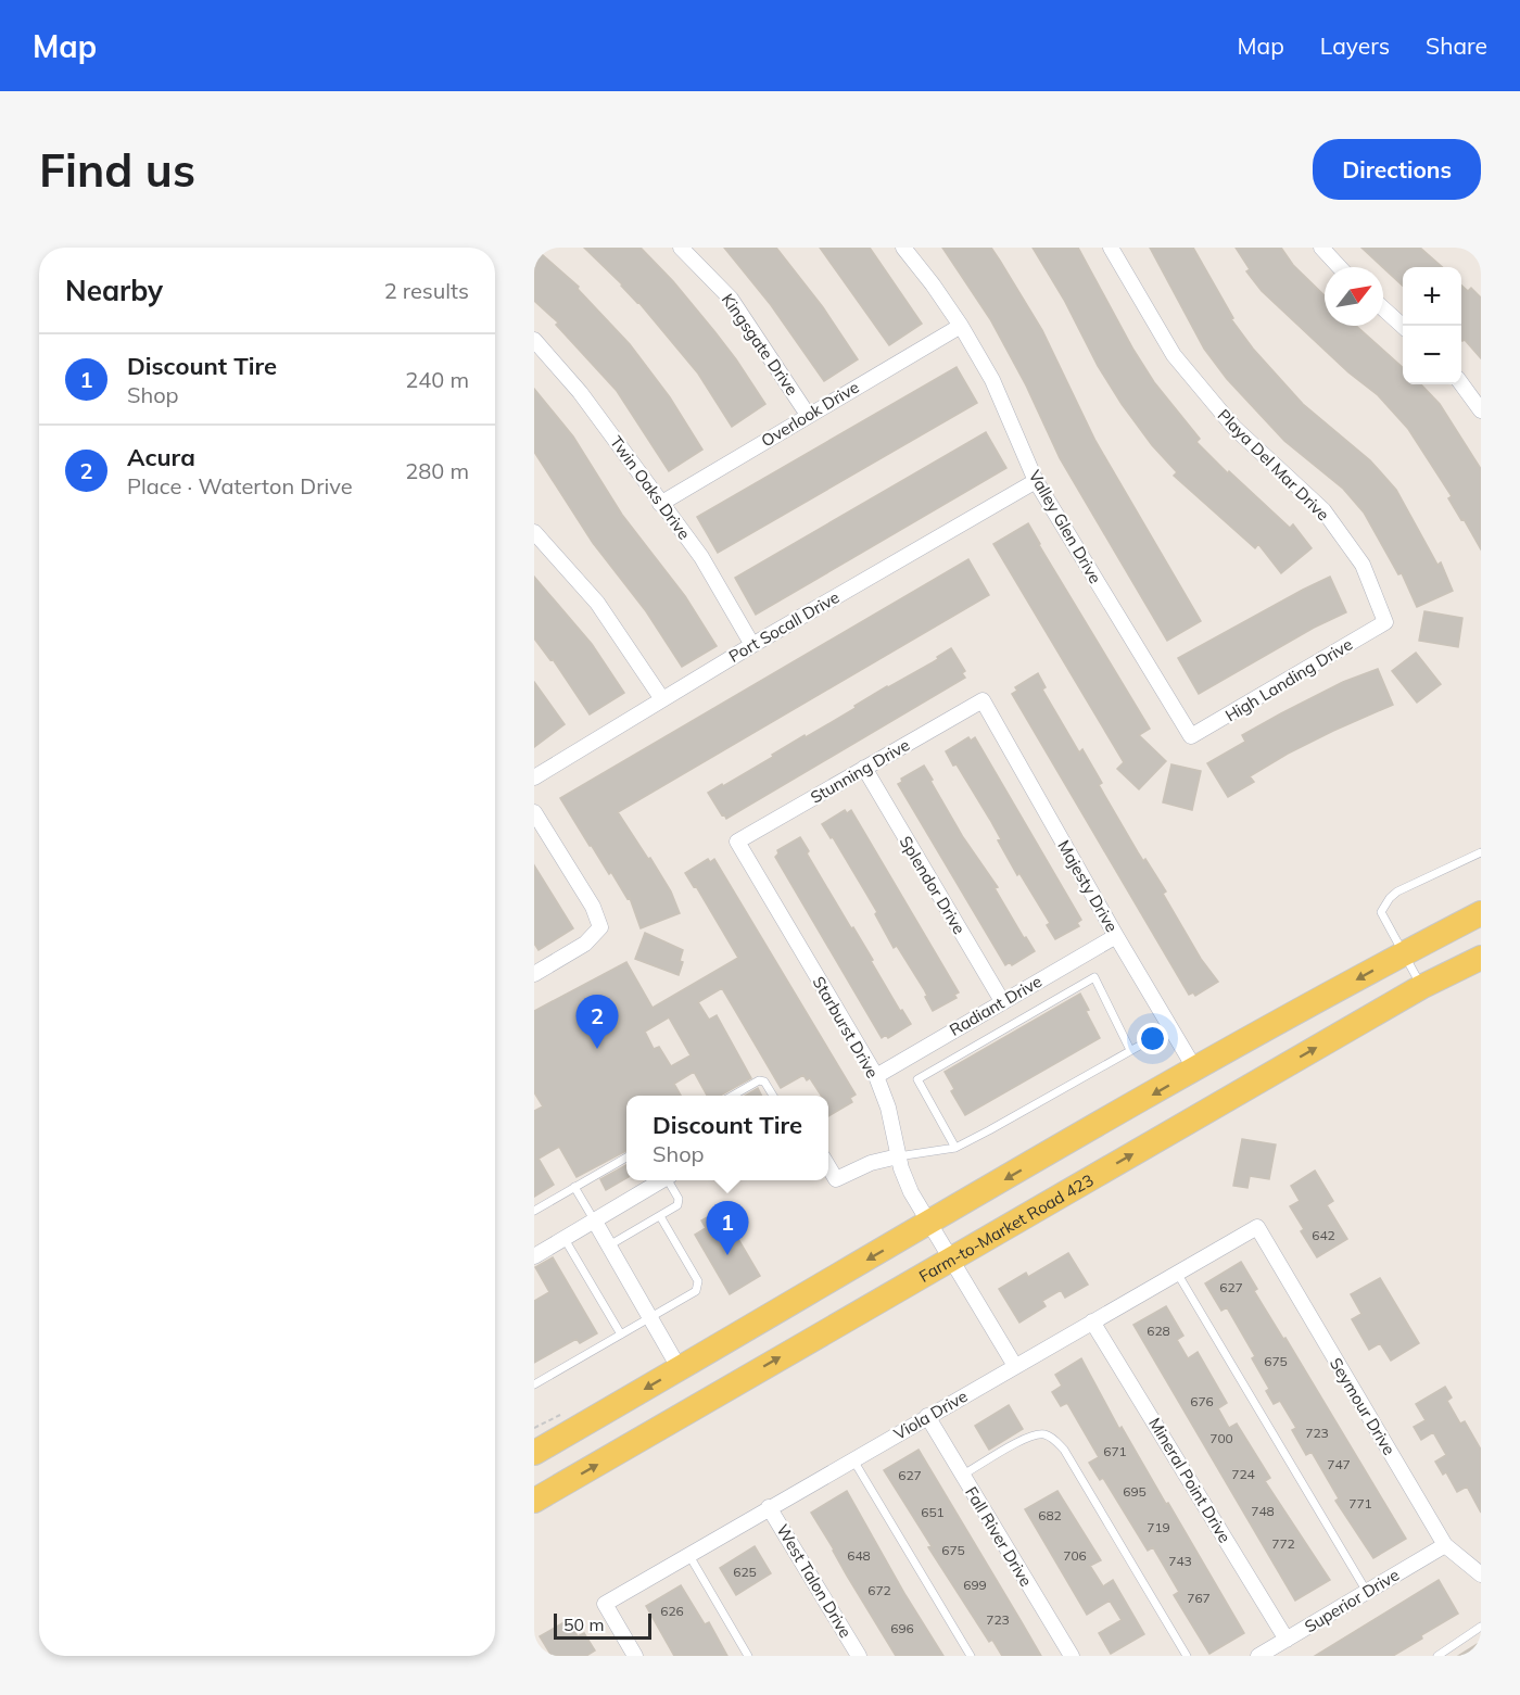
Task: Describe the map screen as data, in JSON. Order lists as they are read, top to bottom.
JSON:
{
  "streets": {
    "main road": ["Farm-to-Market Road 423"],
    "street": [
      "Kingsgate Drive",
      "Overlook Drive",
      "Playa Del Mar Drive",
      "Twin Oaks Drive",
      "Valley Glen Drive",
      "Port Socall Drive",
      "High Landing Drive",
      "Stunning Drive",
      "Splendor Drive",
      "Majesty Drive",
      "Radiant Drive",
      "Starburst Drive",
      "Seymour Drive",
      "Viola Drive",
      "Mineral Point Drive",
      "Fall River Drive",
      "West Talon Drive",
      "Superior Drive"
    ]
  },
  "crossings": [
    ["Kingsgate Drive", "Overlook Drive"],
    ["Overlook Drive", "Twin Oaks Drive"],
    ["Overlook Drive", "Valley Glen Drive"],
    ["Playa Del Mar Drive", "High Landing Drive"],
    ["Twin Oaks Drive", "Port Socall Drive"],
    ["Valley Glen Drive", "Port Socall Drive"],
    ["Valley Glen Drive", "High Landing Drive"],
    ["Stunning Drive", "Splendor Drive"],
    ["Stunning Drive", "Majesty Drive"],
    ["Stunning Drive", "Starburst Drive"],
    ["Splendor Drive", "Radiant Drive"],
    ["Majesty Drive", "Radiant Drive"],
    ["Radiant Drive", "Starburst Drive"],
    ["Starburst Drive", "Farm-to-Market Road 423"],
    ["Starburst Drive", "Viola Drive"],
    ["Seymour Drive", "Viola Drive"],
    ["Seymour Drive", "Superior Drive"],
    ["Viola Drive", "Mineral Point Drive"],
    ["Viola Drive", "Fall River Drive"],
    ["Viola Drive", "West Talon Drive"],
    ["Mineral Point Drive", "Superior Drive"]
  ],
  "house_numbers": [
    "642",
    "627",
    "628",
    "675",
    "676",
    "723",
    "700",
    "671",
    "747",
    "724",
    "627",
    "695",
    "771",
    "748",
    "651",
    "682",
    "719",
    "772",
    "675",
    "648",
    "706",
    "743",
    "625",
    "699",
    "672",
    "767",
    "626",
    "723",
    "696"
  ],
  "scale_bar": "50 m",
  "north": "top right",
  "page": {
    "header": "Map",
    "nav": ["Map", "Layers", "Share"],
    "buttons": "Directions",
    "title": "Find us",
    "heading": ["Nearby", "2 results"],
    "map_buttons": ["+", "−"],
    "list": [
      {
        "mark": "1",
        "name": "Discount Tire",
        "note": "Shop",
        "value": "240 m"
      },
      {
        "mark": "2",
        "name": "Acura",
        "note": "Place · Waterton Drive",
        "value": "280 m"
      }
    ],
    "pins": ["2", "1"],
    "popup": ["Discount Tire", "Shop"],
    "scale": "50 m"
  }
}
